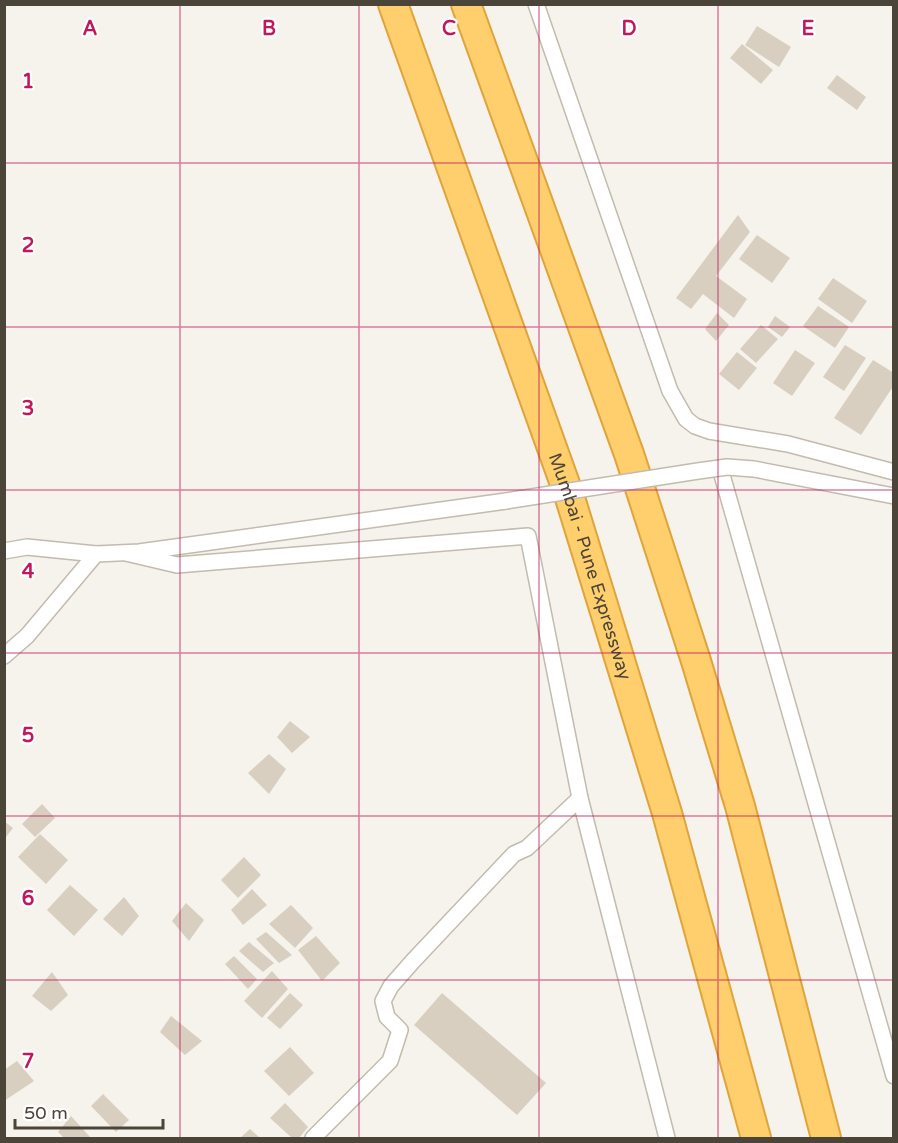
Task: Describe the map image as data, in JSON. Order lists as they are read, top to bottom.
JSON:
{
  "streets": {
    "highway": ["Mumbai - Pune Expressway"]
  },
  "scale_bar": "50 m",
  "grid": {
    "columns": [
      "A",
      "B",
      "C",
      "D",
      "E"
    ],
    "rows": [
      "1",
      "2",
      "3",
      "4",
      "5",
      "6",
      "7"
    ]
  }
}
